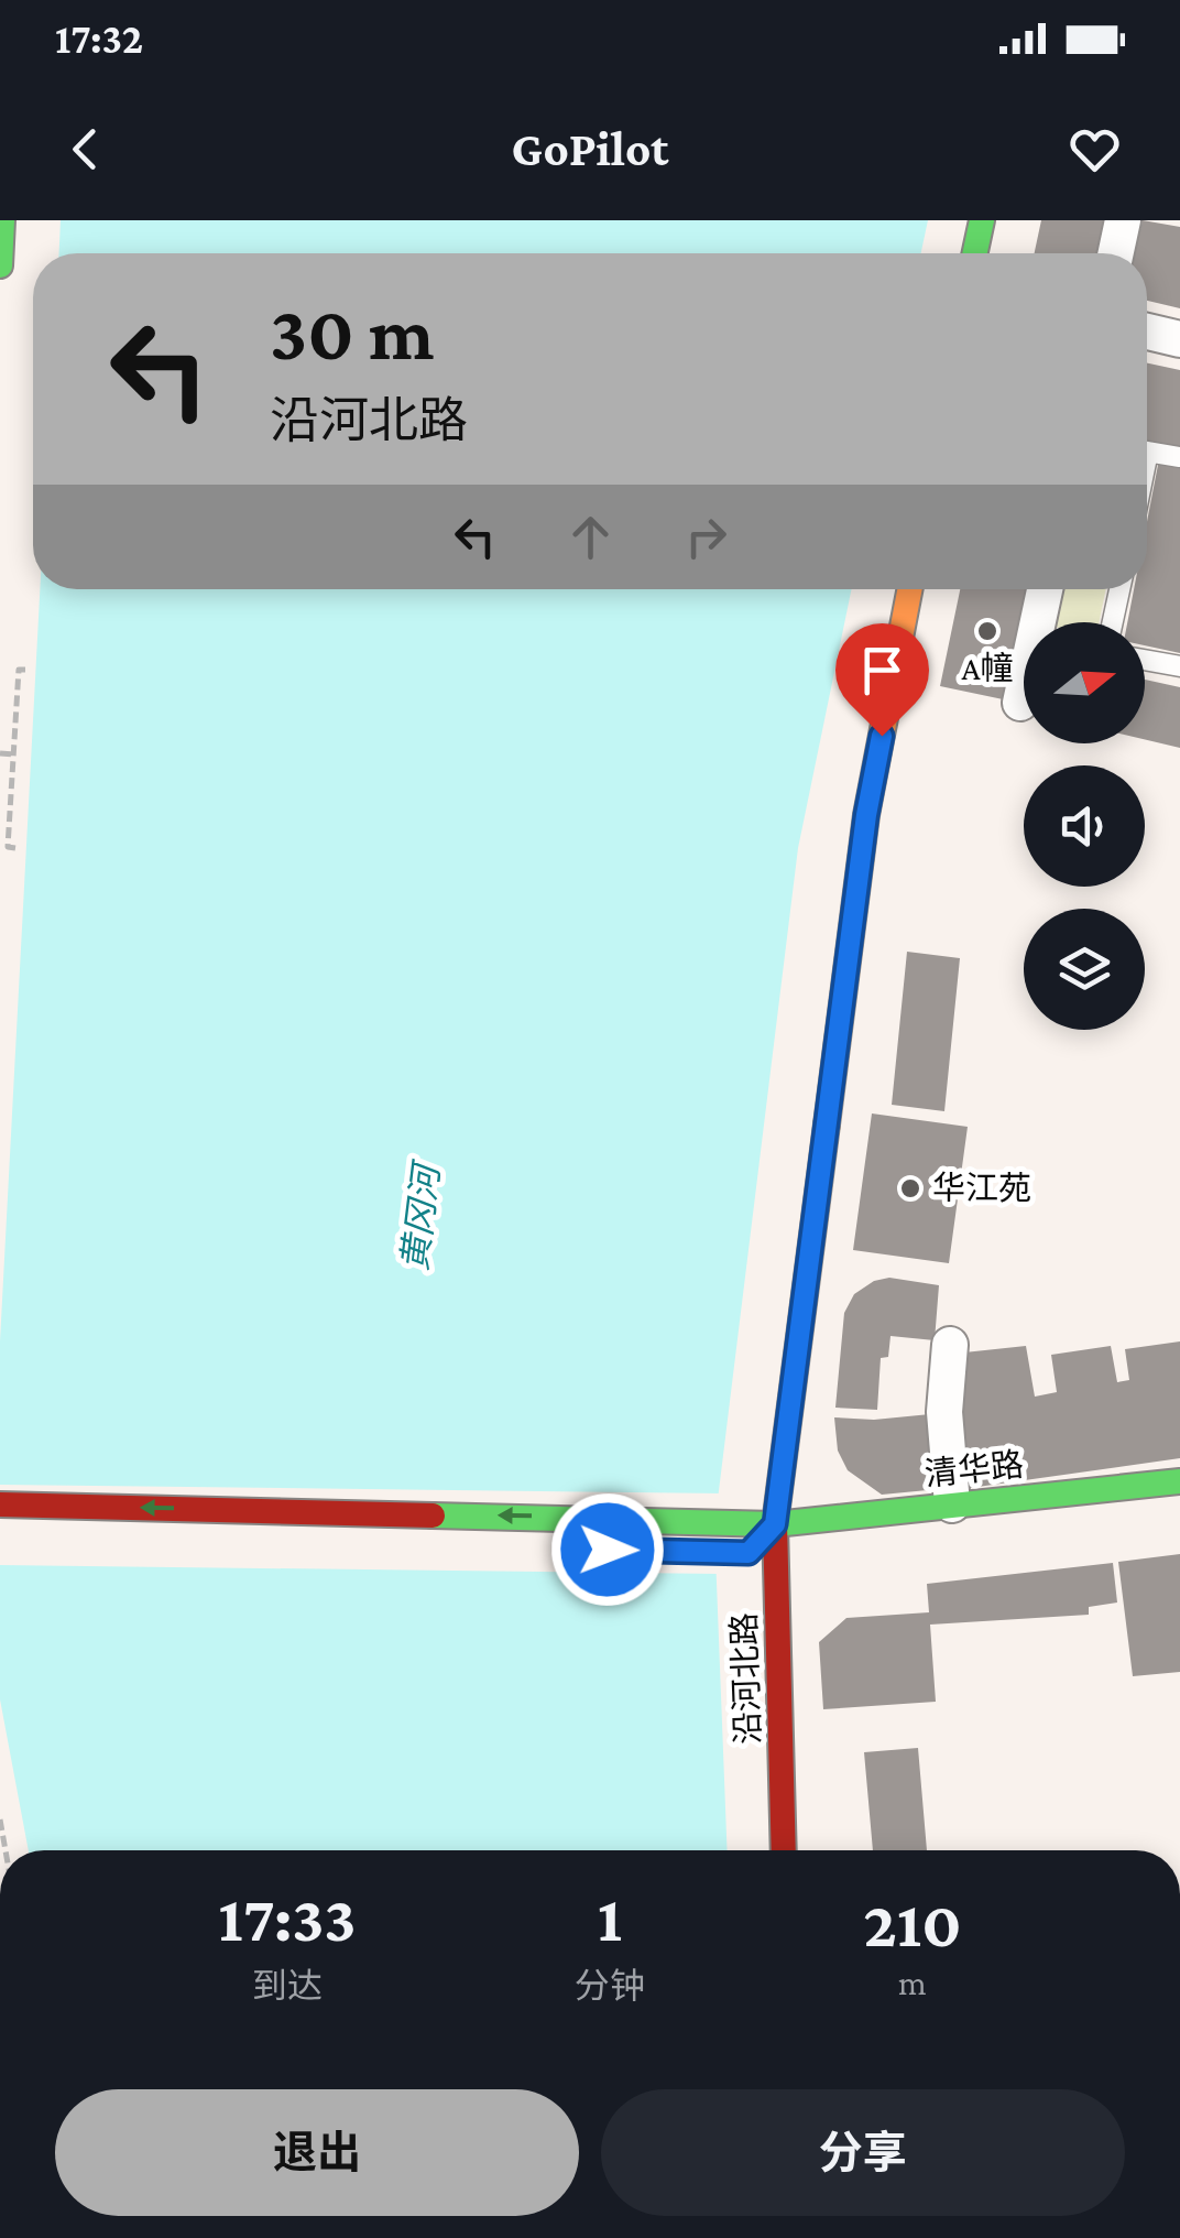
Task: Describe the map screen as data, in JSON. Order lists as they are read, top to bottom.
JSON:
{
  "streets": {
    "main road": ["清华路", "沿河北路"]
  },
  "crossings": [
    ["清华路", "沿河北路"]
  ],
  "one_way": ["清华路"],
  "water": ["黄冈河"],
  "places": ["A幢", "华江苑"],
  "north": "right",
  "page": {
    "status": "17:32",
    "header": "GoPilot",
    "turn": ["30 m", "沿河北路"],
    "eta": [
      "17:33",
      "到达",
      "1",
      "分钟",
      "210",
      "m"
    ],
    "buttons": ["退出", "分享"]
  }
}
